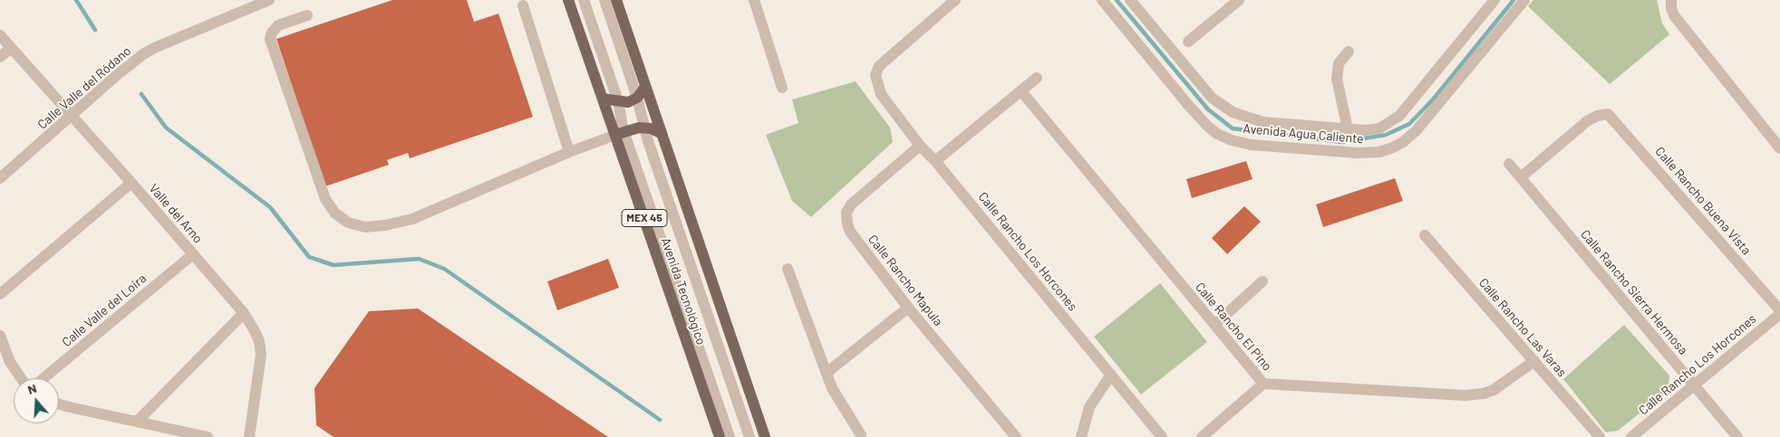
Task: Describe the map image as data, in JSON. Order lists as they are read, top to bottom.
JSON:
{
  "streets": {
    "main road": ["MEX 45", "Avenida Tecnológico"],
    "street": [
      "Calle Valle del Ródano",
      "Avenida Agua Caliente",
      "Calle Rancho Buena Vista",
      "Valle del Arno",
      "Calle Rancho Los Horcones",
      "Calle Rancho Mapula",
      "Calle Rancho Sierra Hermosa",
      "Calle Valle del Loira",
      "Calle Rancho El Pino",
      "Calle Rancho Las Varas"
    ]
  },
  "crossings": [
    ["Calle Valle del Ródano", "Valle del Arno"],
    ["Calle Rancho Buena Vista", "Calle Rancho Sierra Hermosa"],
    ["Valle del Arno", "Calle Valle del Loira"],
    ["Calle Rancho Los Horcones", "Calle Rancho Mapula"],
    ["Calle Rancho Los Horcones", "Calle Rancho Sierra Hermosa"],
    ["Calle Rancho El Pino", "Calle Rancho Las Varas"]
  ],
  "north": "top"
}
